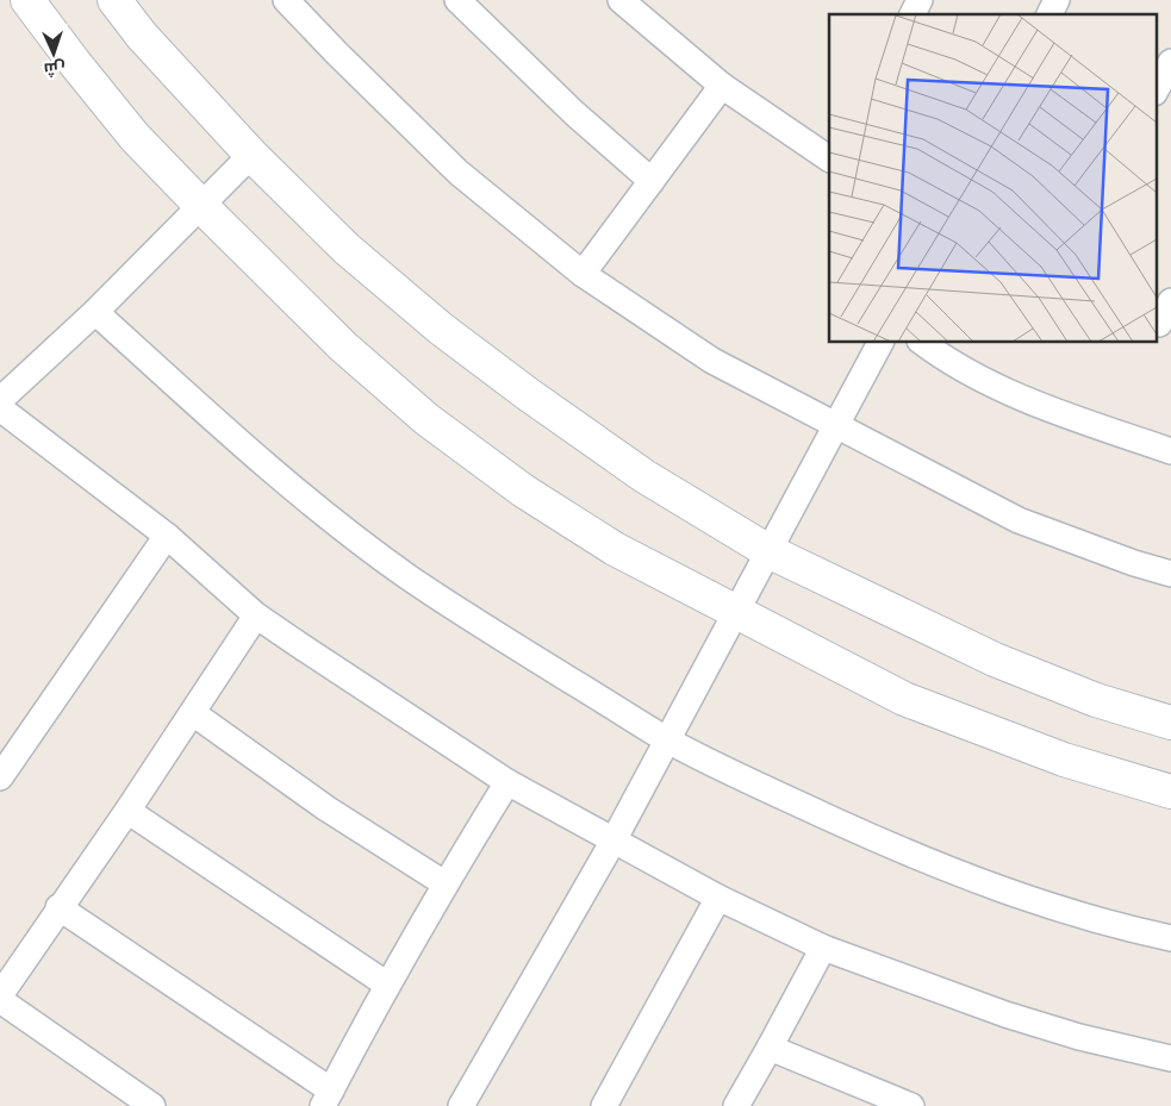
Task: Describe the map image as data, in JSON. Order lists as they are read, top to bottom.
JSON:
{
  "north": "bottom"
}
